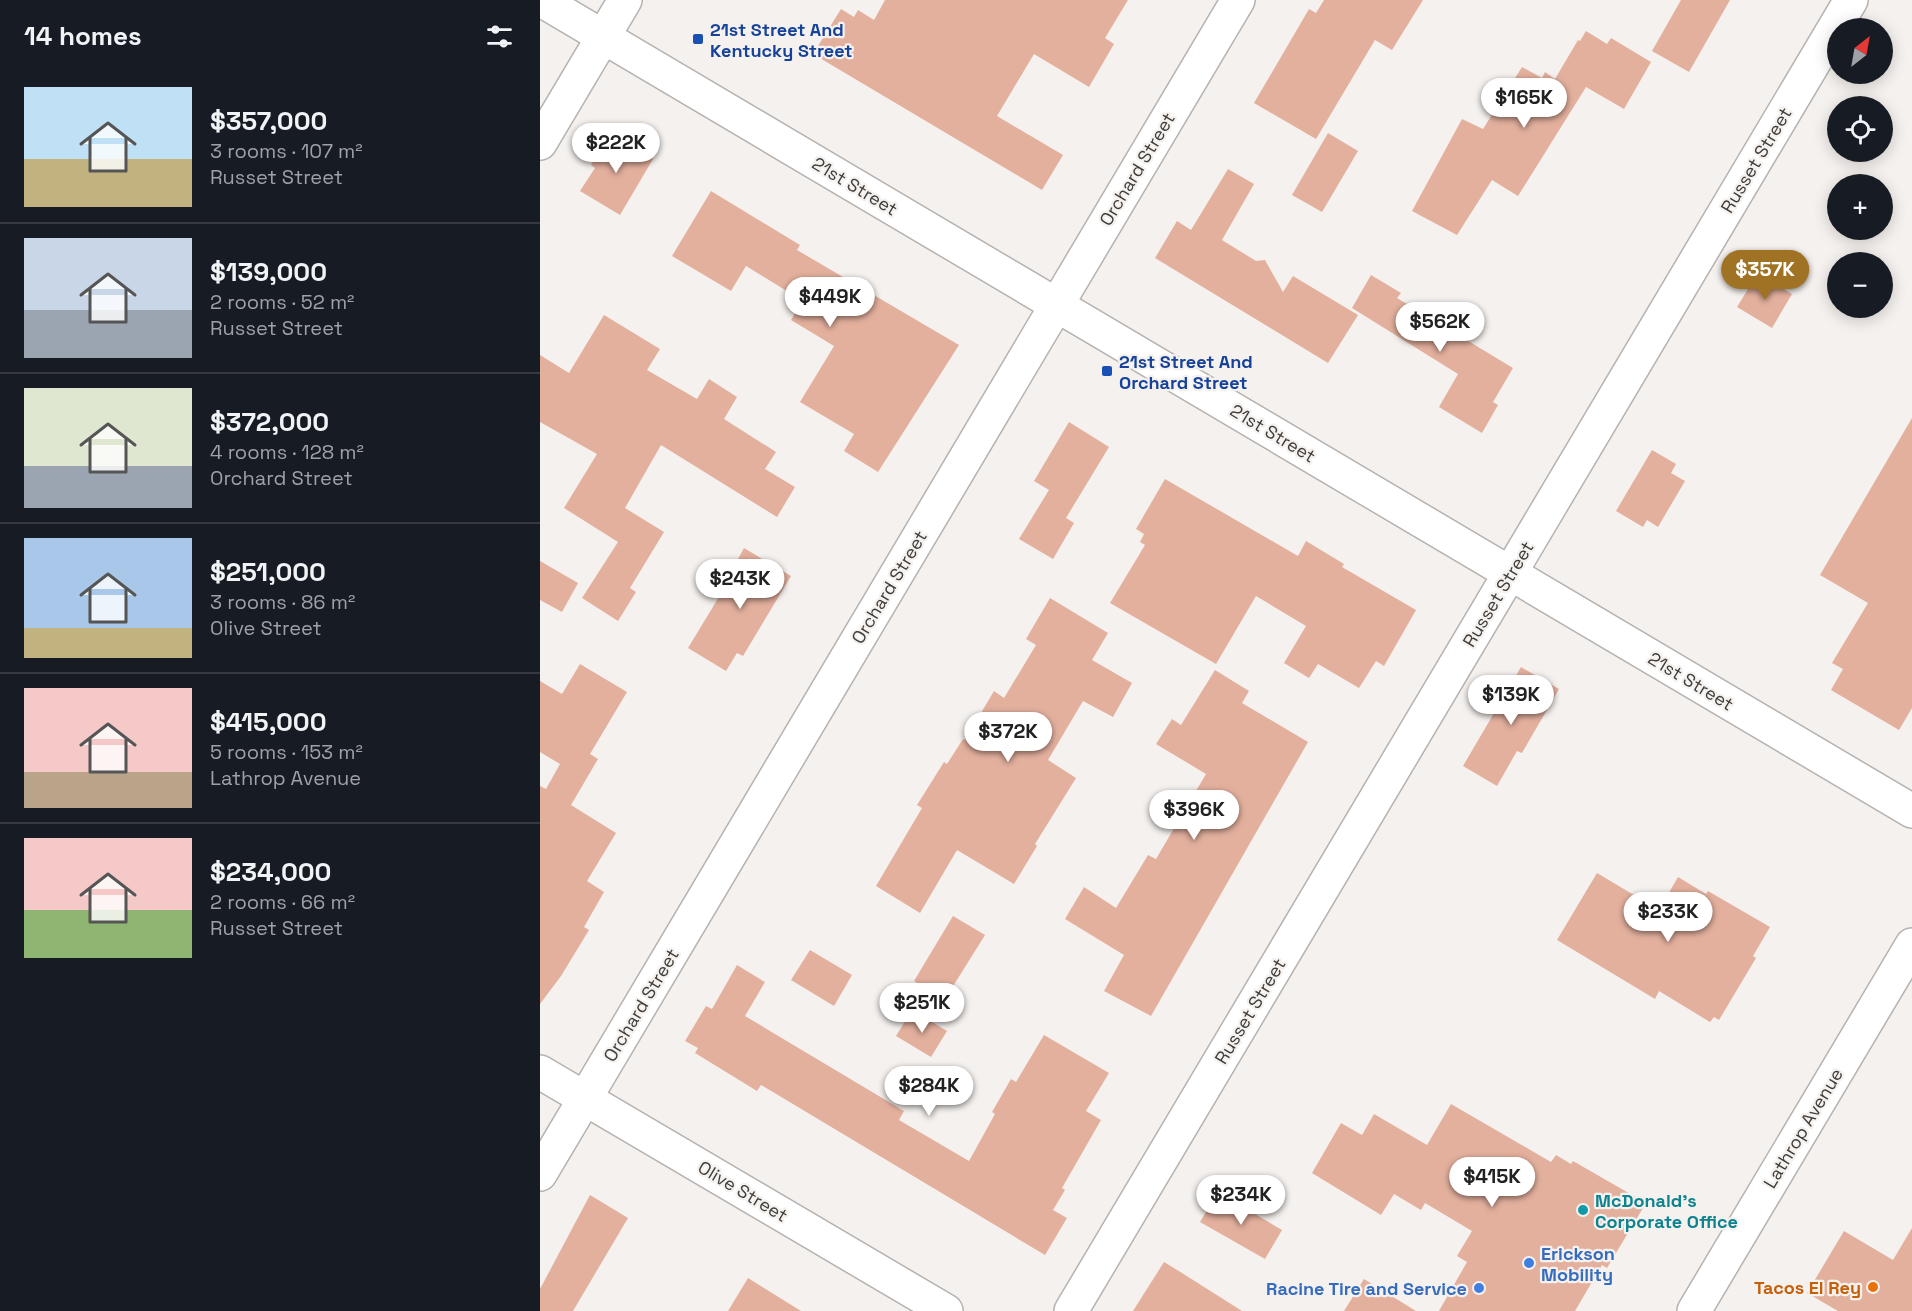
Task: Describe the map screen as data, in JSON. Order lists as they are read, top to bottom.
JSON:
{
  "streets": {
    "street": [
      "Russet Street",
      "Orchard Street",
      "21st Street",
      "Lathrop Avenue",
      "Olive Street"
    ]
  },
  "crossings": [
    ["Russet Street", "21st Street"],
    ["Orchard Street", "21st Street"],
    ["Orchard Street", "Olive Street"]
  ],
  "places": {
    "transit": ["21st Street And Kentucky Street", "21st Street And Orchard Street"],
    "other": [
      "McDonald's Corporate Office",
      "Erickson Mobility",
      "Tacos El Rey",
      "Racine Tire and Service"
    ]
  },
  "north": "top right",
  "page": {
    "heading": "14 homes",
    "map_buttons": ["+", "−"],
    "list": [
      {
        "name": "$357,000",
        "note": "3 rooms · 107 m² · Russet Street"
      },
      {
        "name": "$139,000",
        "note": "2 rooms · 52 m² · Russet Street"
      },
      {
        "name": "$372,000",
        "note": "4 rooms · 128 m² · Orchard Street"
      },
      {
        "name": "$251,000",
        "note": "3 rooms · 86 m² · Olive Street"
      },
      {
        "name": "$415,000",
        "note": "5 rooms · 153 m² · Lathrop Avenue"
      },
      {
        "name": "$234,000",
        "note": "2 rooms · 66 m² · Russet Street"
      }
    ],
    "price": [
      "$165K",
      "$222K",
      "$357K",
      "$449K",
      "$562K",
      "$243K",
      "$139K",
      "$372K",
      "$396K",
      "$233K",
      "$251K",
      "$284K",
      "$415K",
      "$234K"
    ]
  }
}
